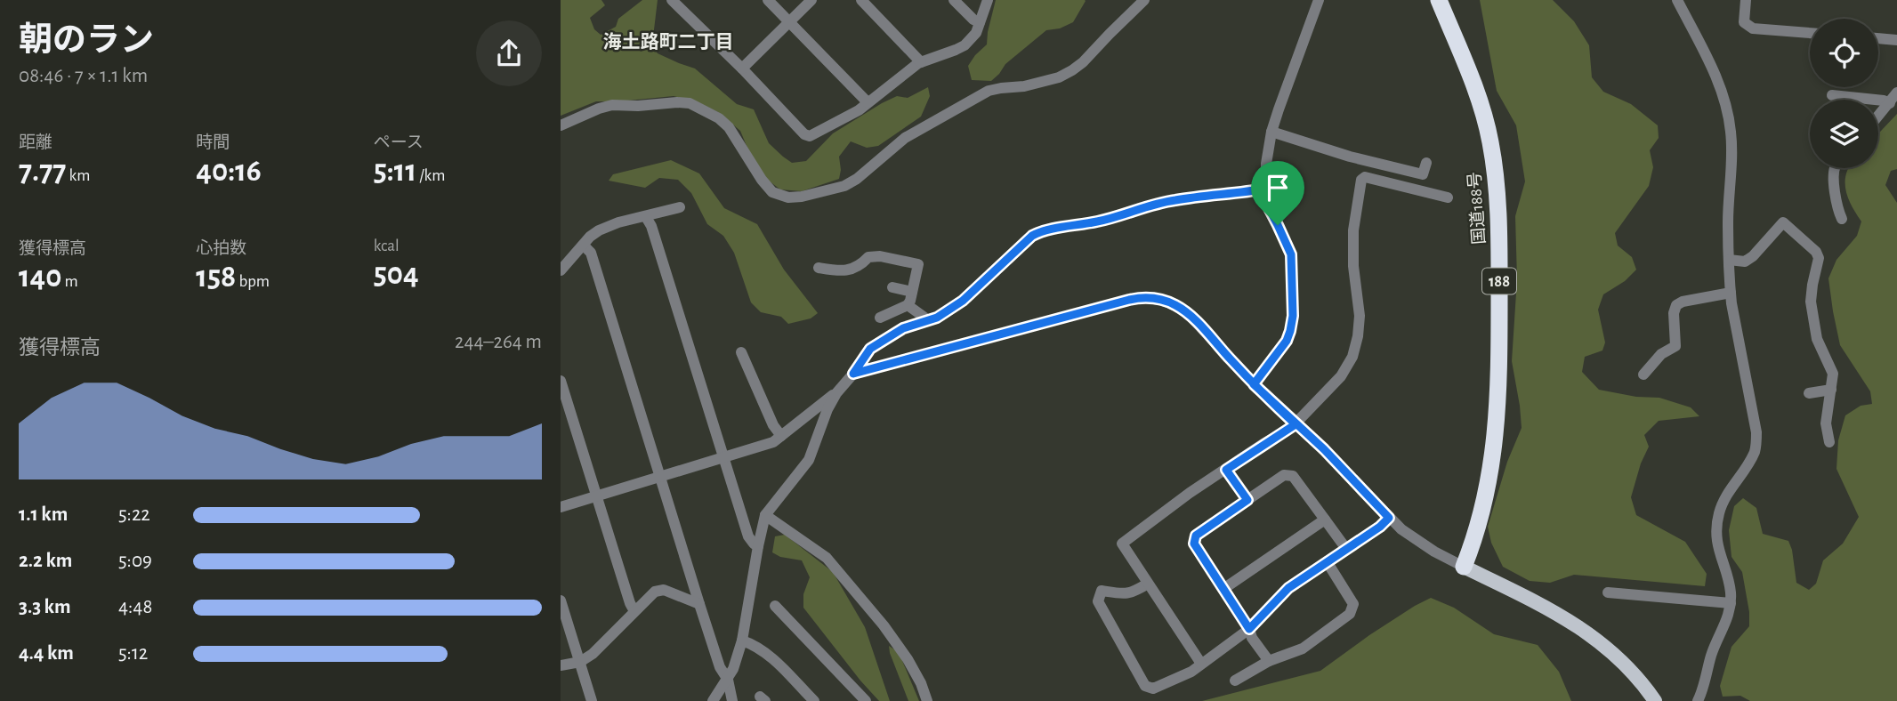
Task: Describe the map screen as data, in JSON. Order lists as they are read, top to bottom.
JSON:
{
  "streets": {
    "highway": ["国道188号", "188"]
  },
  "districts": ["海土路町二丁目"],
  "page": {
    "heading": ["朝のラン", "08:46 · 7 × 1.1 km"],
    "stats": [
      ["距離", "7.77 km"],
      ["時間", "40:16"],
      ["ペース", "5:11 /km"],
      ["獲得標高", "140 m"],
      ["心拍数", "158 bpm"],
      ["kcal", "504"]
    ],
    "chart": ["獲得標高", "244–264 m"],
    "list": [
      {
        "name": "1.1 km",
        "note": "5:22"
      },
      {
        "name": "2.2 km",
        "note": "5:09"
      },
      {
        "name": "3.3 km",
        "note": "4:48"
      },
      {
        "name": "4.4 km",
        "note": "5:12"
      }
    ]
  }
}
